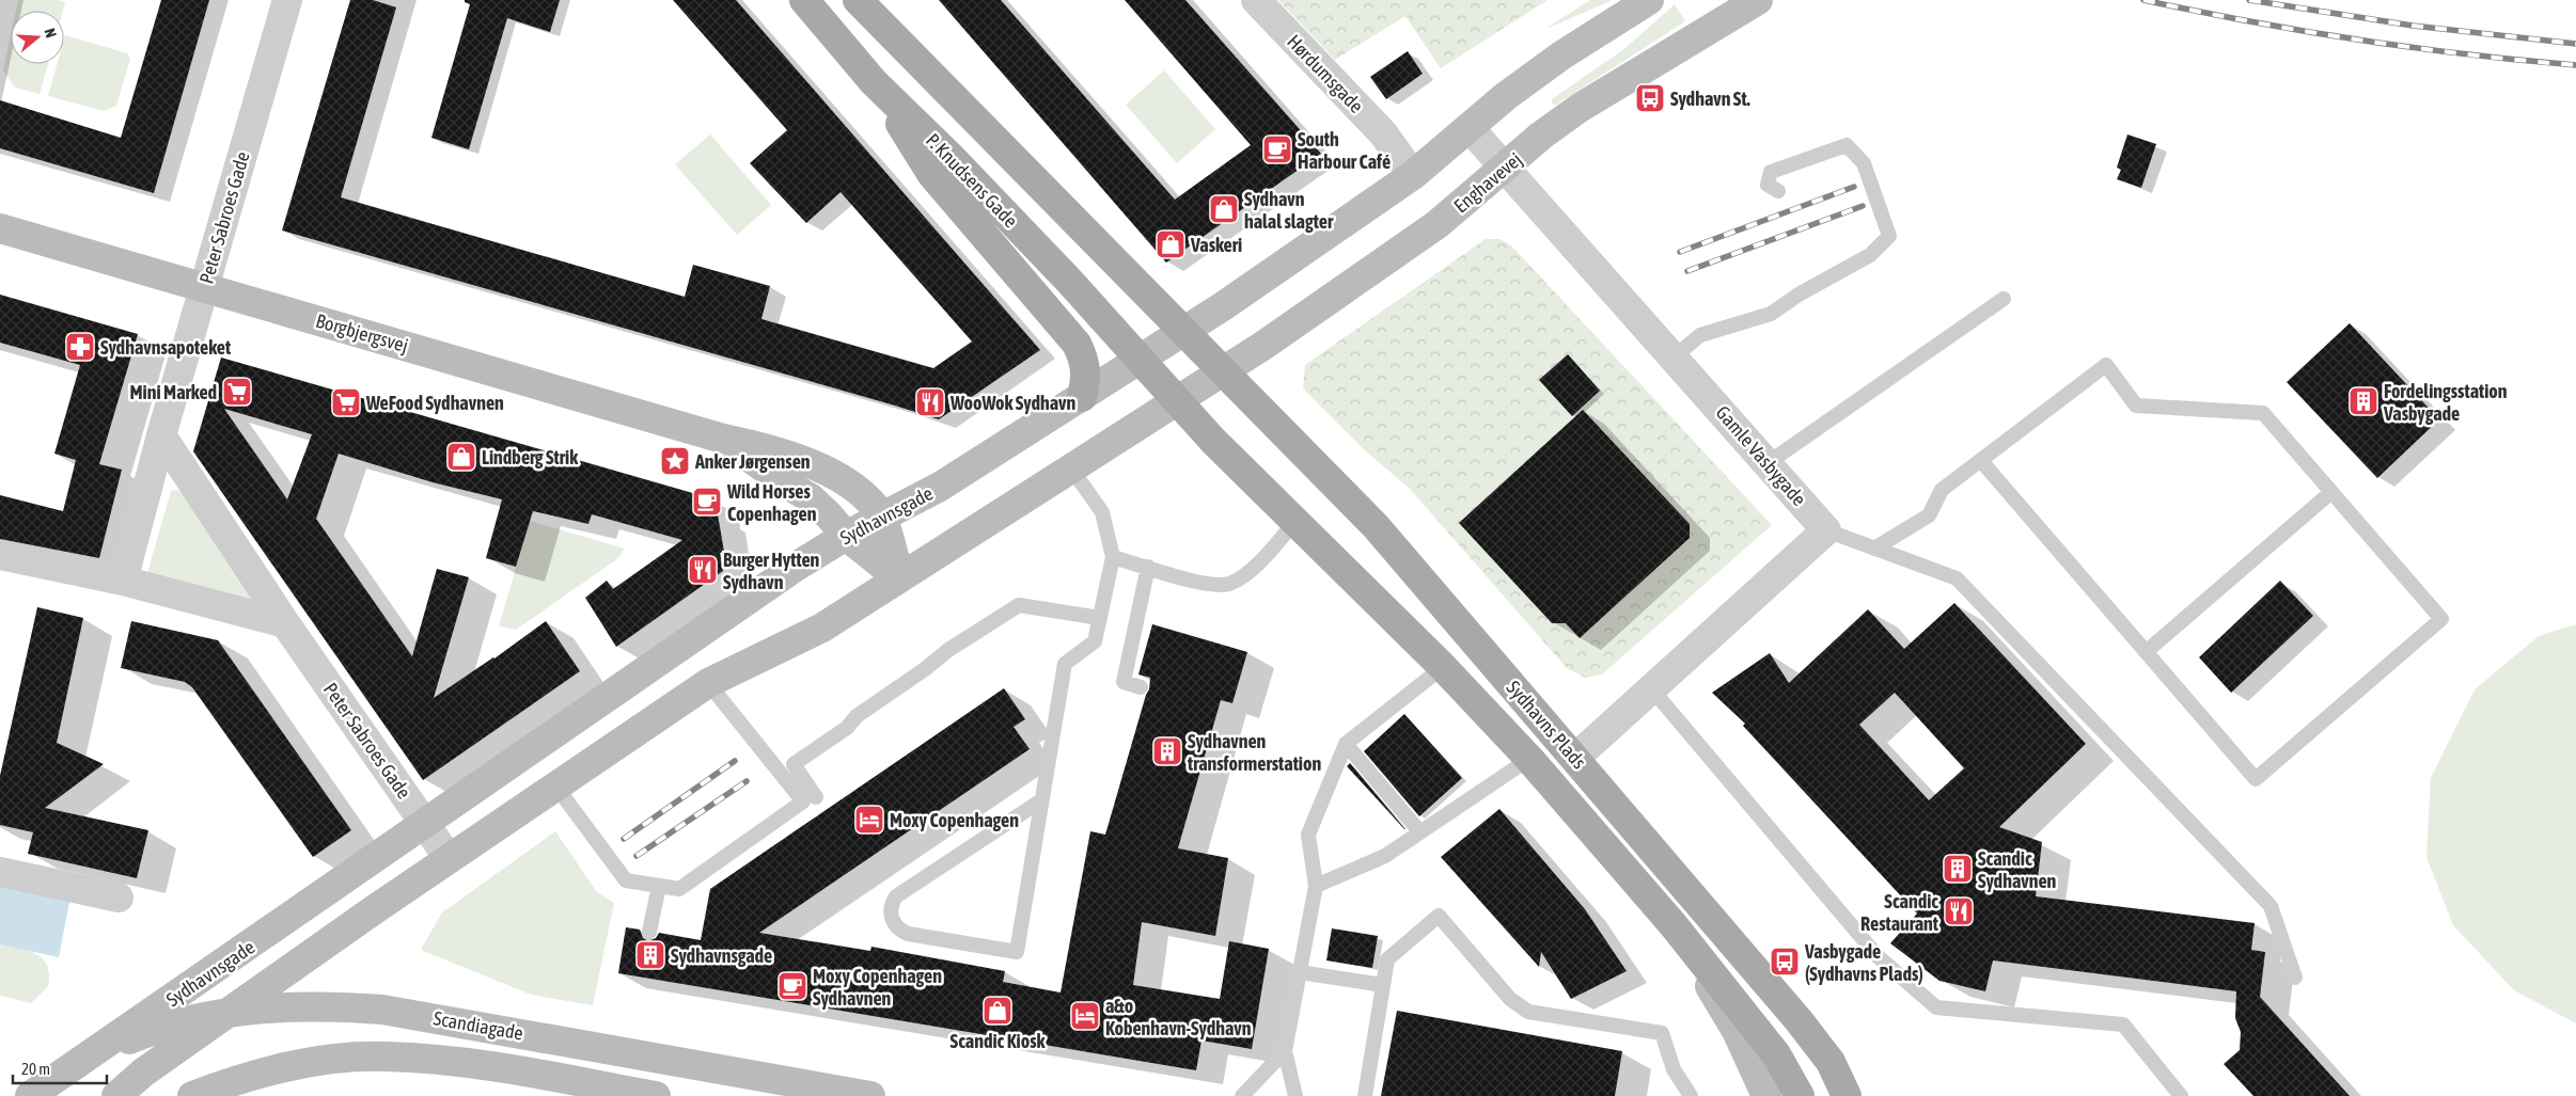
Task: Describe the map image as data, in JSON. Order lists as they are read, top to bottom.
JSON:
{
  "streets": {
    "main road": ["P. Knudsens Gade", "Sydhavns Plads"],
    "street": [
      "Hørdumsgade",
      "Enghavevej",
      "Peter Sabroes Gade",
      "Borgbjergsvej",
      "Gamle Vasbygade",
      "Sydhavnsgade",
      "Scandiagade"
    ]
  },
  "crossings": [
    ["P. Knudsens Gade", "Enghavevej"],
    ["P. Knudsens Gade", "Sydhavnsgade"],
    ["P. Knudsens Gade", "Sydhavns Plads"],
    ["Enghavevej", "Gamle Vasbygade"],
    ["Enghavevej", "Sydhavns Plads"],
    ["Peter Sabroes Gade", "Borgbjergsvej"],
    ["Peter Sabroes Gade", "Sydhavnsgade"],
    ["Borgbjergsvej", "Sydhavnsgade"],
    ["Sydhavnsgade", "Sydhavns Plads"],
    ["Sydhavnsgade", "Scandiagade"]
  ],
  "places": {
    "bus stop": ["Sydhavn St.", "Vasbygade (Sydhavns Plads)"],
    "cafe": ["South Harbour Café", "Wild Horses Copenhagen", "Moxy Copenhagen Sydhavnen"],
    "shop": [
      "Sydhavn halal slagter",
      "Vaskeri",
      "Lindberg Strik",
      "Scandic Kiosk"
    ],
    "pharmacy": ["Sydhavnsapoteket"],
    "supermarket": ["Mini Marked", "WeFood Sydhavnen"],
    "building": [
      "Fordelingsstation Vasbygade",
      "Sydhavnen transformerstation",
      "Scandic Sydhavnen",
      "Sydhavnsgade"
    ],
    "restaurant": ["WooWok Sydhavn", "Burger Hytten Sydhavn", "Scandic Restaurant"],
    "place": ["Anker Jørgensen"],
    "hotel": ["Moxy Copenhagen", "a&o Kobenhavn-Sydhavn"]
  },
  "scale_bar": "20 m",
  "north": "right"
}
